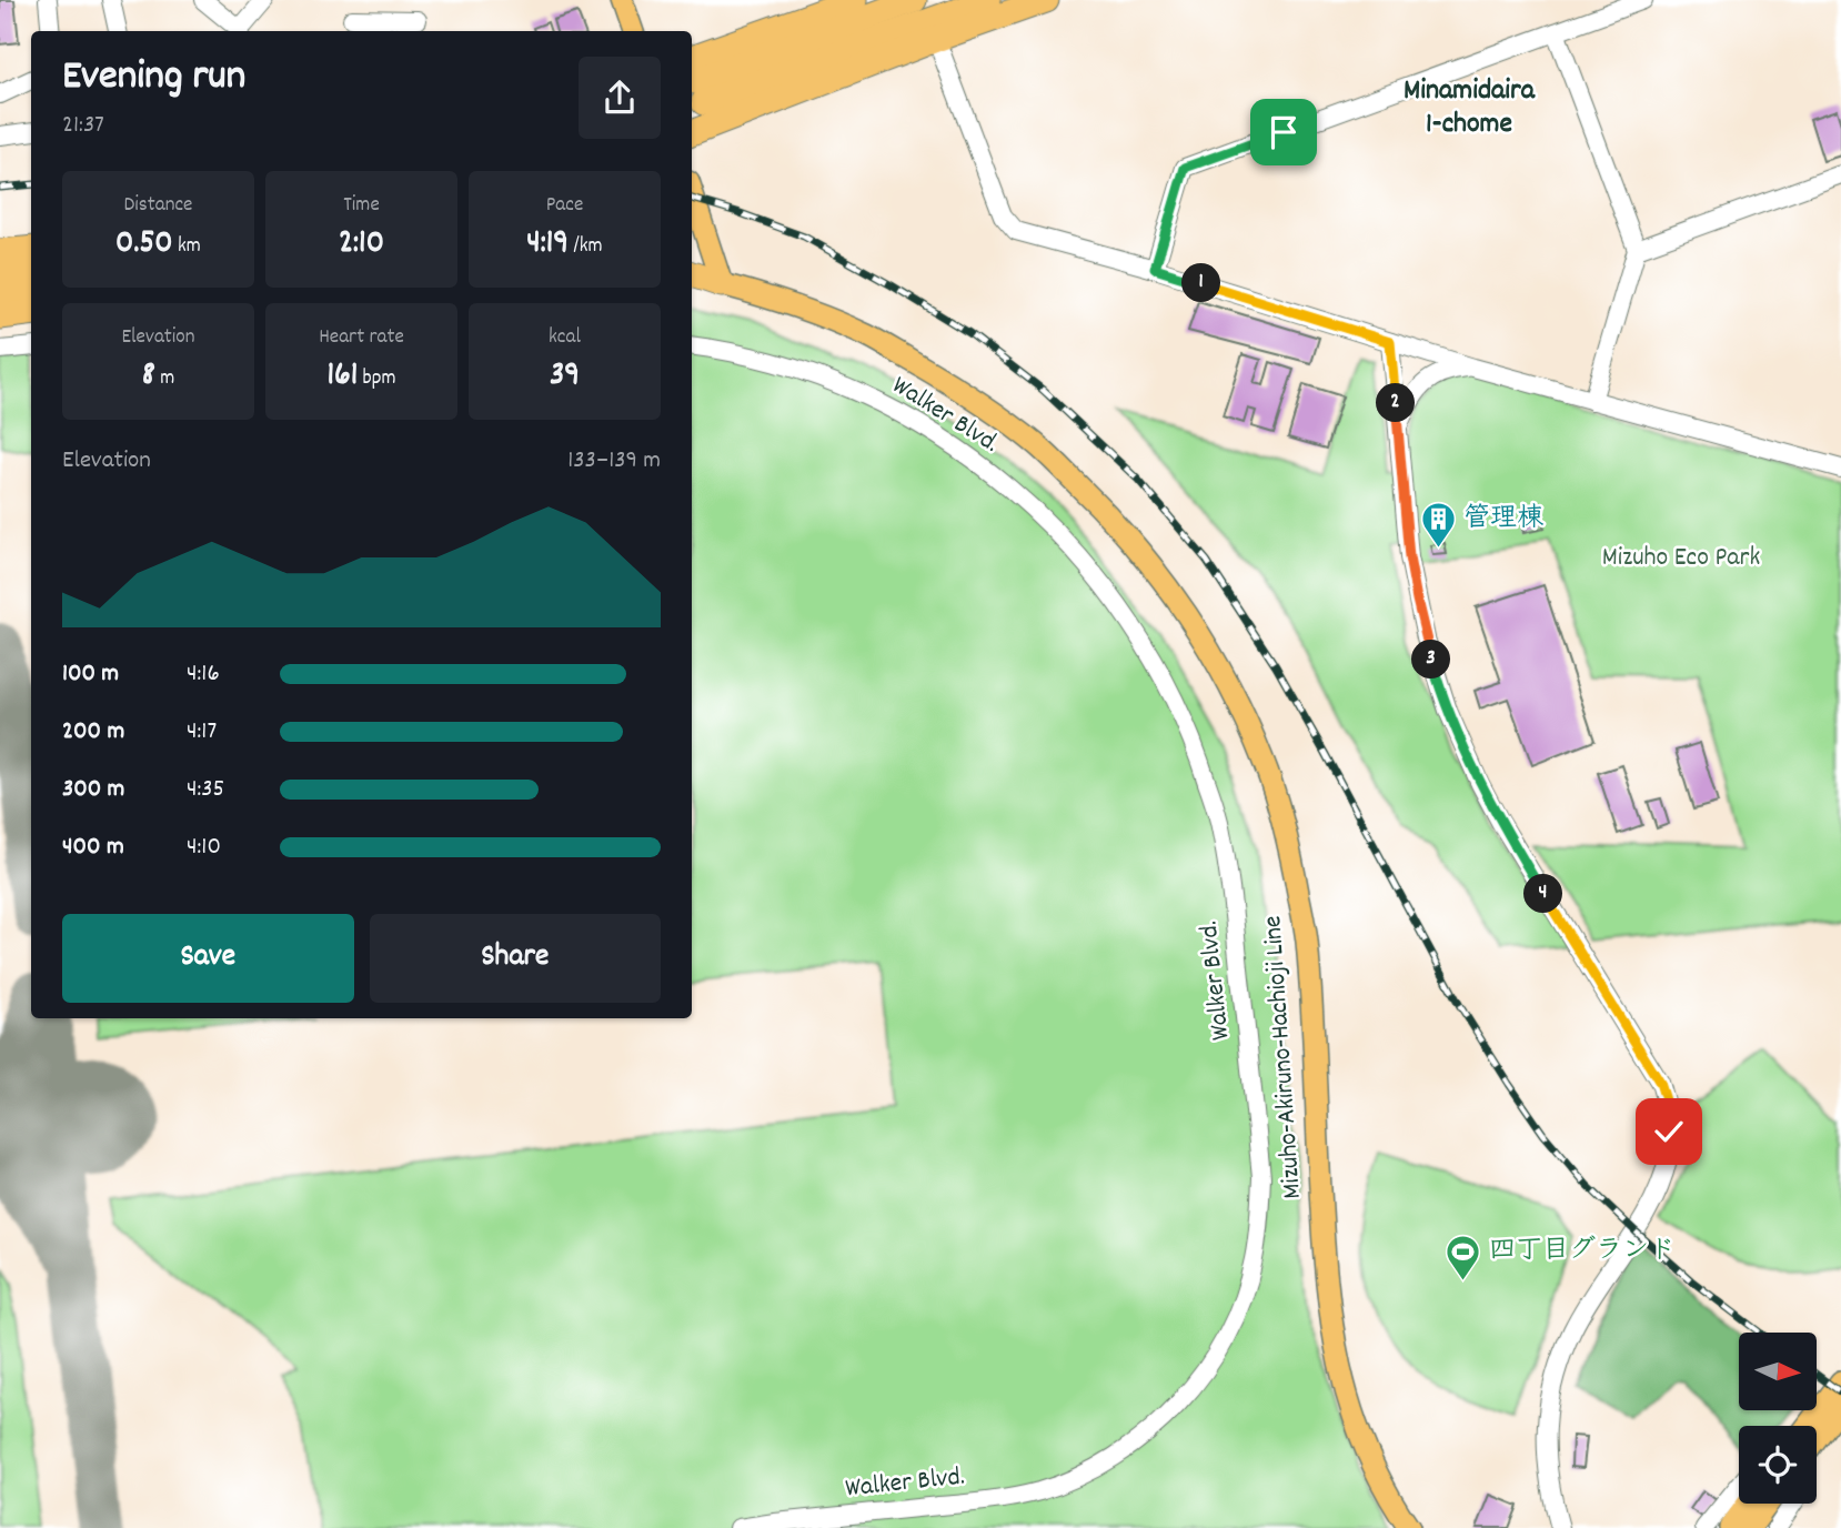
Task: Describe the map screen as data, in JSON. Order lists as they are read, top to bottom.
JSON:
{
  "streets": {
    "main road": ["Mizuho-Akiruno-Hachioji Line"],
    "street": ["Walker Blvd."]
  },
  "districts": ["Minamidaira 1-chome"],
  "parks": ["Mizuho Eco Park"],
  "places": {
    "building": ["管理棟"],
    "sports": ["四丁目グランド"]
  },
  "north": "right",
  "page": {
    "heading": ["Evening run", "21:37"],
    "stats": [
      ["Distance", "0.50 km"],
      ["Time", "2:10"],
      ["Pace", "4:19 /km"],
      ["Elevation", "8 m"],
      ["Heart rate", "161 bpm"],
      ["kcal", "39"]
    ],
    "pins": [
      "1",
      "2",
      "3",
      "4"
    ],
    "chart": ["Elevation", "133–139 m"],
    "list": [
      {
        "name": "100 m",
        "note": "4:16"
      },
      {
        "name": "200 m",
        "note": "4:17"
      },
      {
        "name": "300 m",
        "note": "4:35"
      },
      {
        "name": "400 m",
        "note": "4:10"
      }
    ],
    "buttons": ["Save", "Share"]
  }
}
